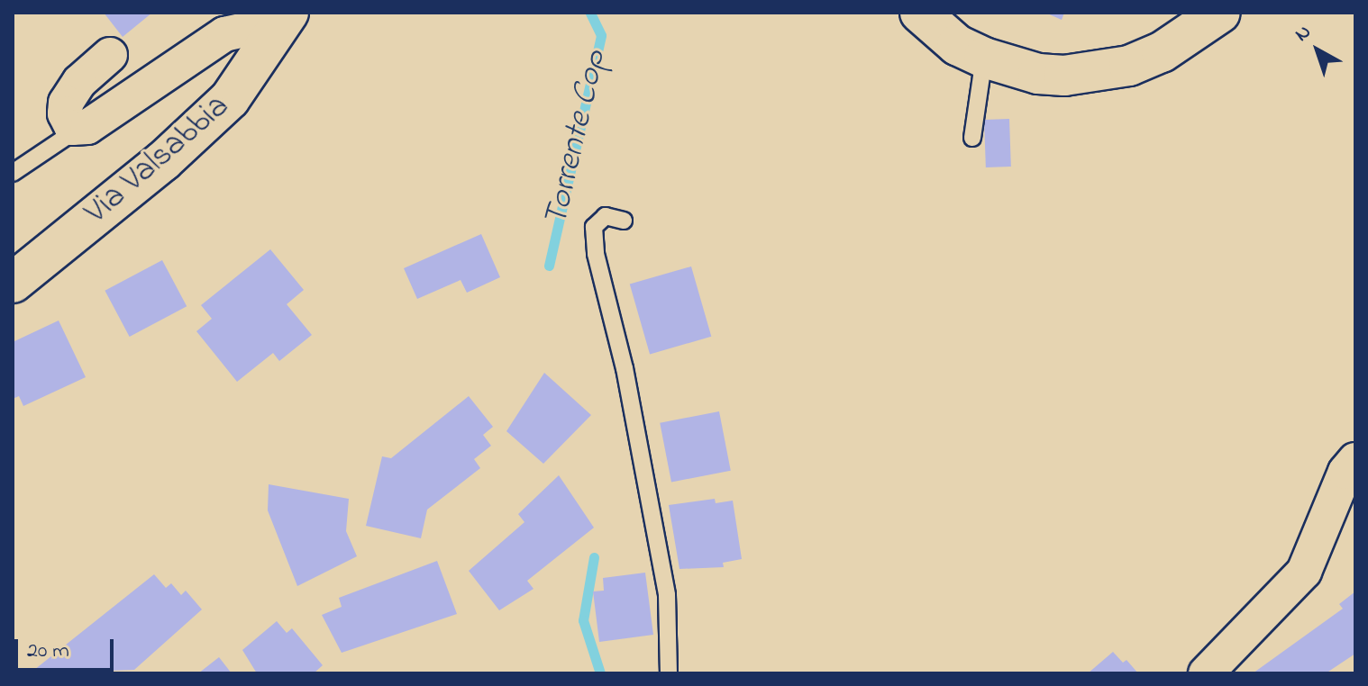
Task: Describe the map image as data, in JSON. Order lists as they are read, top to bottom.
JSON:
{
  "streets": {
    "main road": ["Via Valsabbia"]
  },
  "water": ["Torrente Cop"],
  "scale_bar": "20 m",
  "north": "top left"
}
